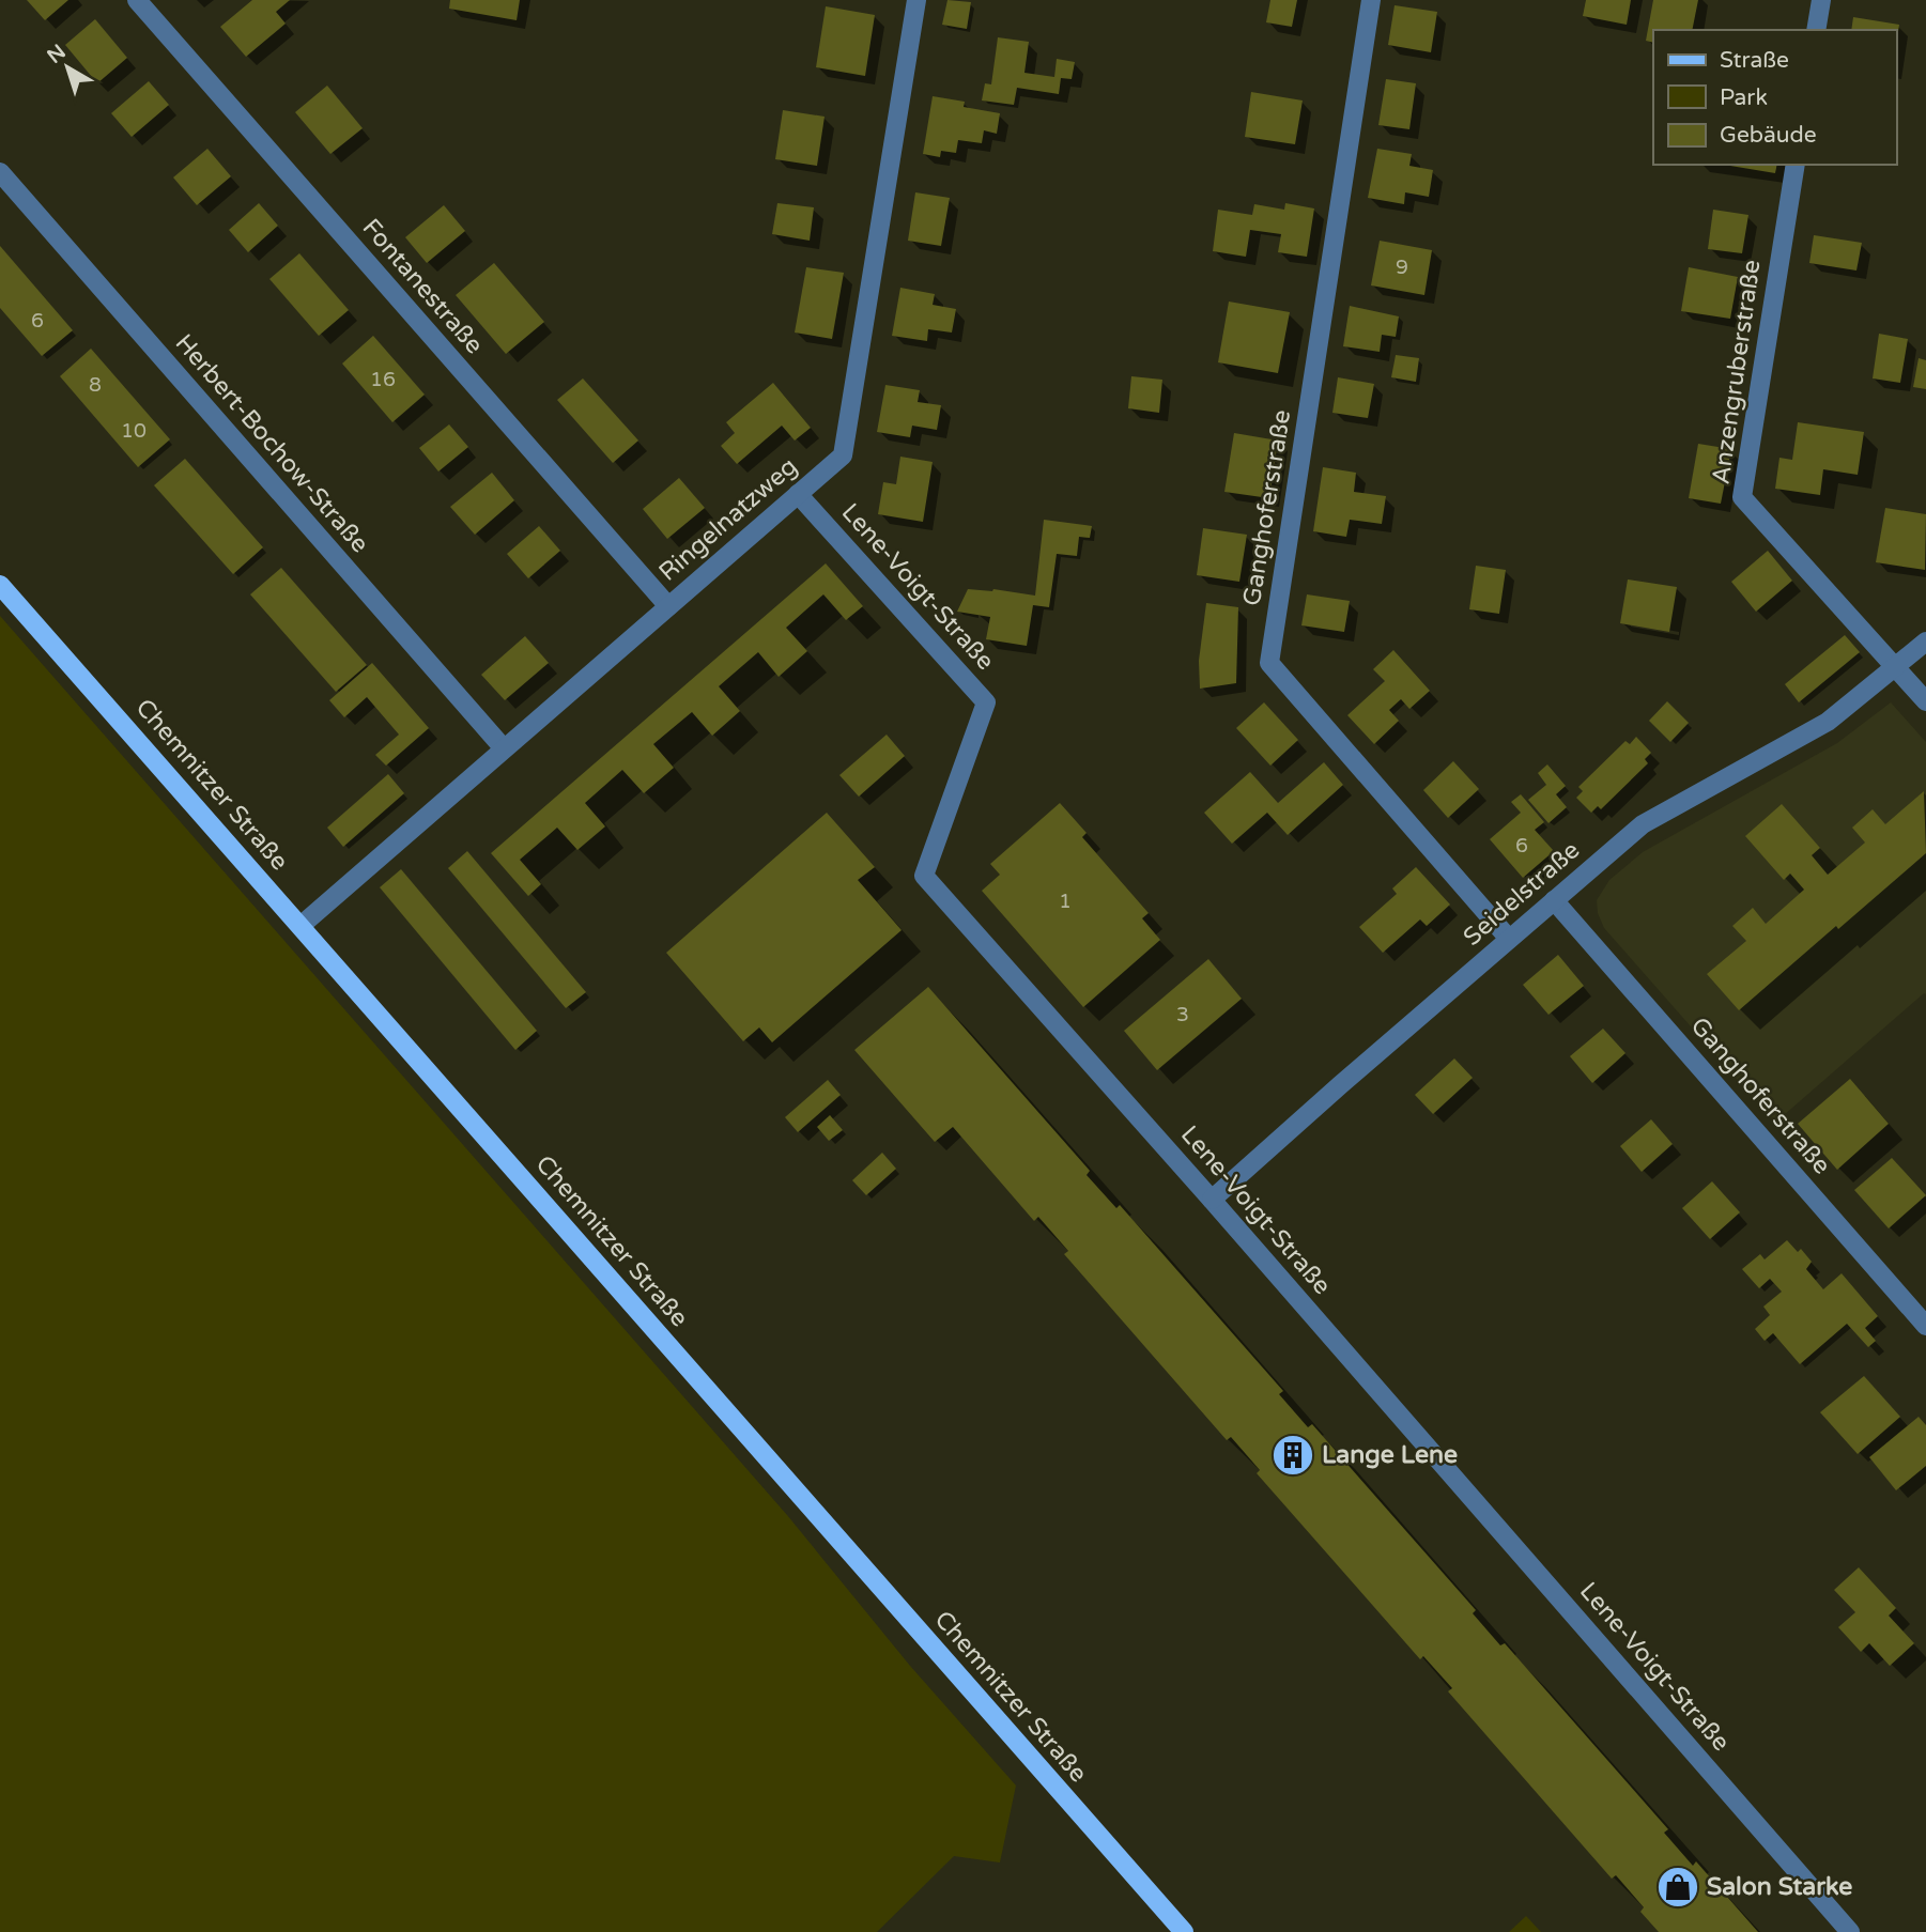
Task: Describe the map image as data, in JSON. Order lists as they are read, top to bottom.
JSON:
{
  "streets": {
    "main road": ["Chemnitzer Straße"],
    "street": [
      "Fontanestraße",
      "Anzengruberstraße",
      "Herbert-Bochow-Straße",
      "Ganghoferstraße",
      "Ringelnatzweg",
      "Lene-Voigt-Straße",
      "Seidelstraße"
    ]
  },
  "crossings": [
    ["Fontanestraße", "Ringelnatzweg"],
    ["Anzengruberstraße", "Seidelstraße"],
    ["Herbert-Bochow-Straße", "Ringelnatzweg"],
    ["Ganghoferstraße", "Seidelstraße"],
    ["Ringelnatzweg", "Lene-Voigt-Straße"],
    ["Ringelnatzweg", "Chemnitzer Straße"],
    ["Lene-Voigt-Straße", "Seidelstraße"]
  ],
  "places": {
    "building": ["Lange Lene"],
    "shop": ["Salon Starke"]
  },
  "house_numbers": [
    "9",
    "6",
    "16",
    "8",
    "10",
    "6",
    "1",
    "3"
  ],
  "legend": ["Straße", "Park", "Gebäude"],
  "north": "top left"
}
